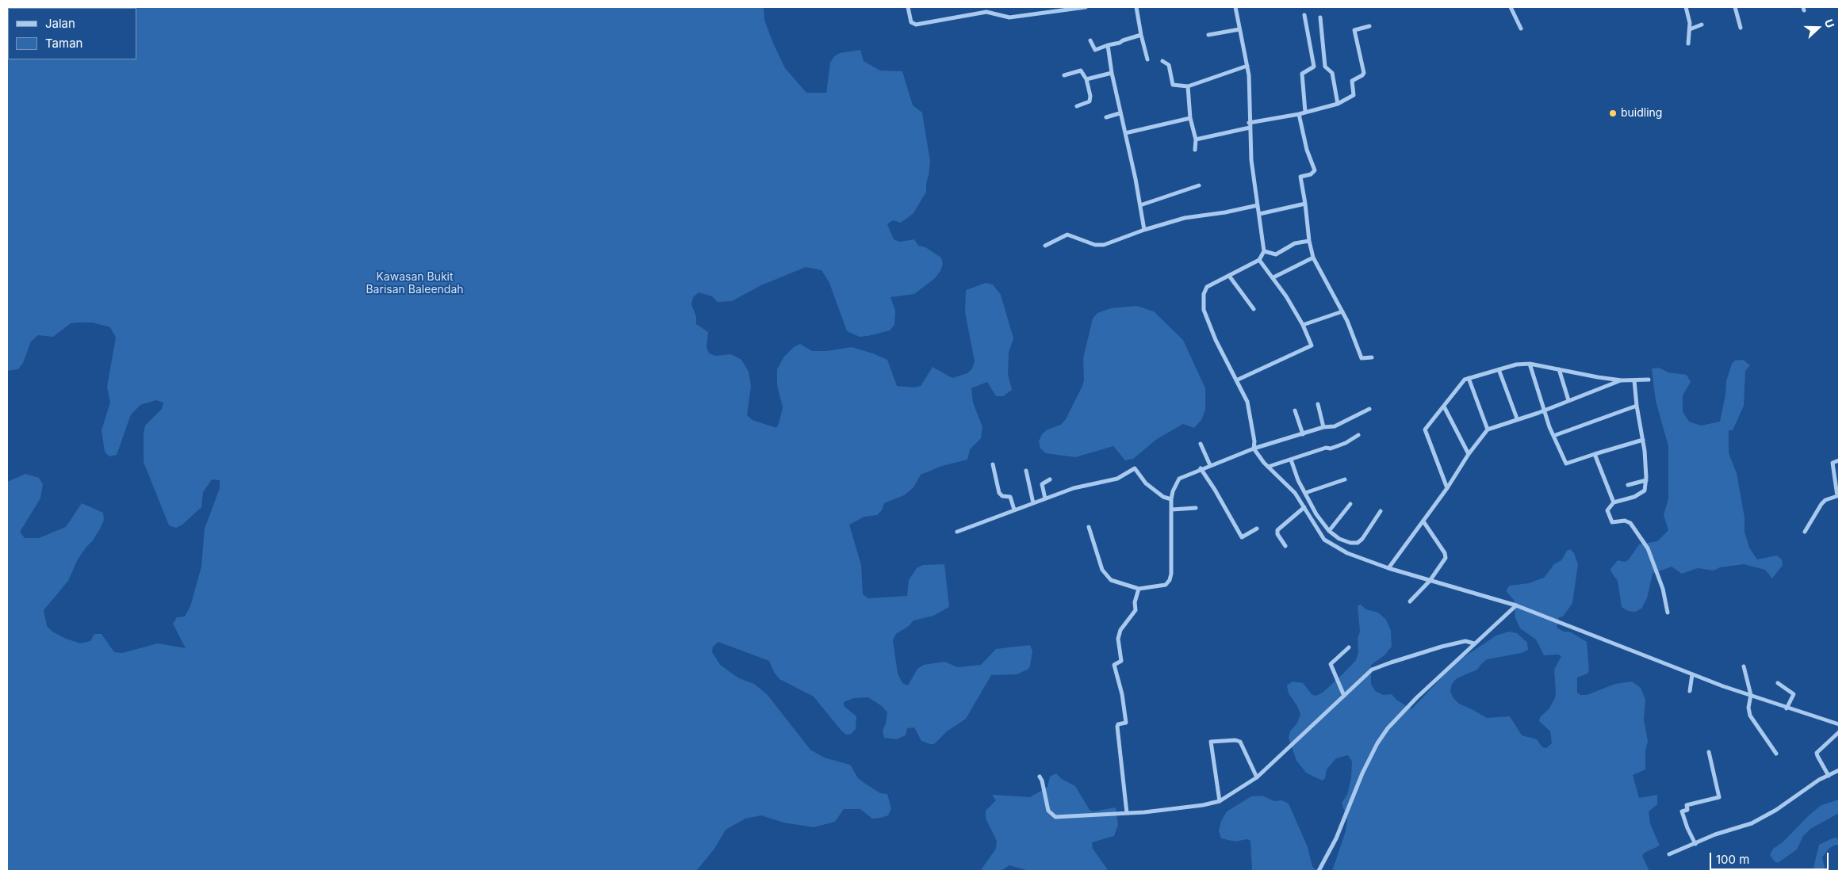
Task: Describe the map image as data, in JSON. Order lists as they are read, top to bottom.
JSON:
{
  "parks": ["Kawasan Bukit Barisan Baleendah"],
  "places": ["buidling"],
  "legend": ["Jalan", "Taman"],
  "scale_bar": "100 m",
  "north": "right"
}
